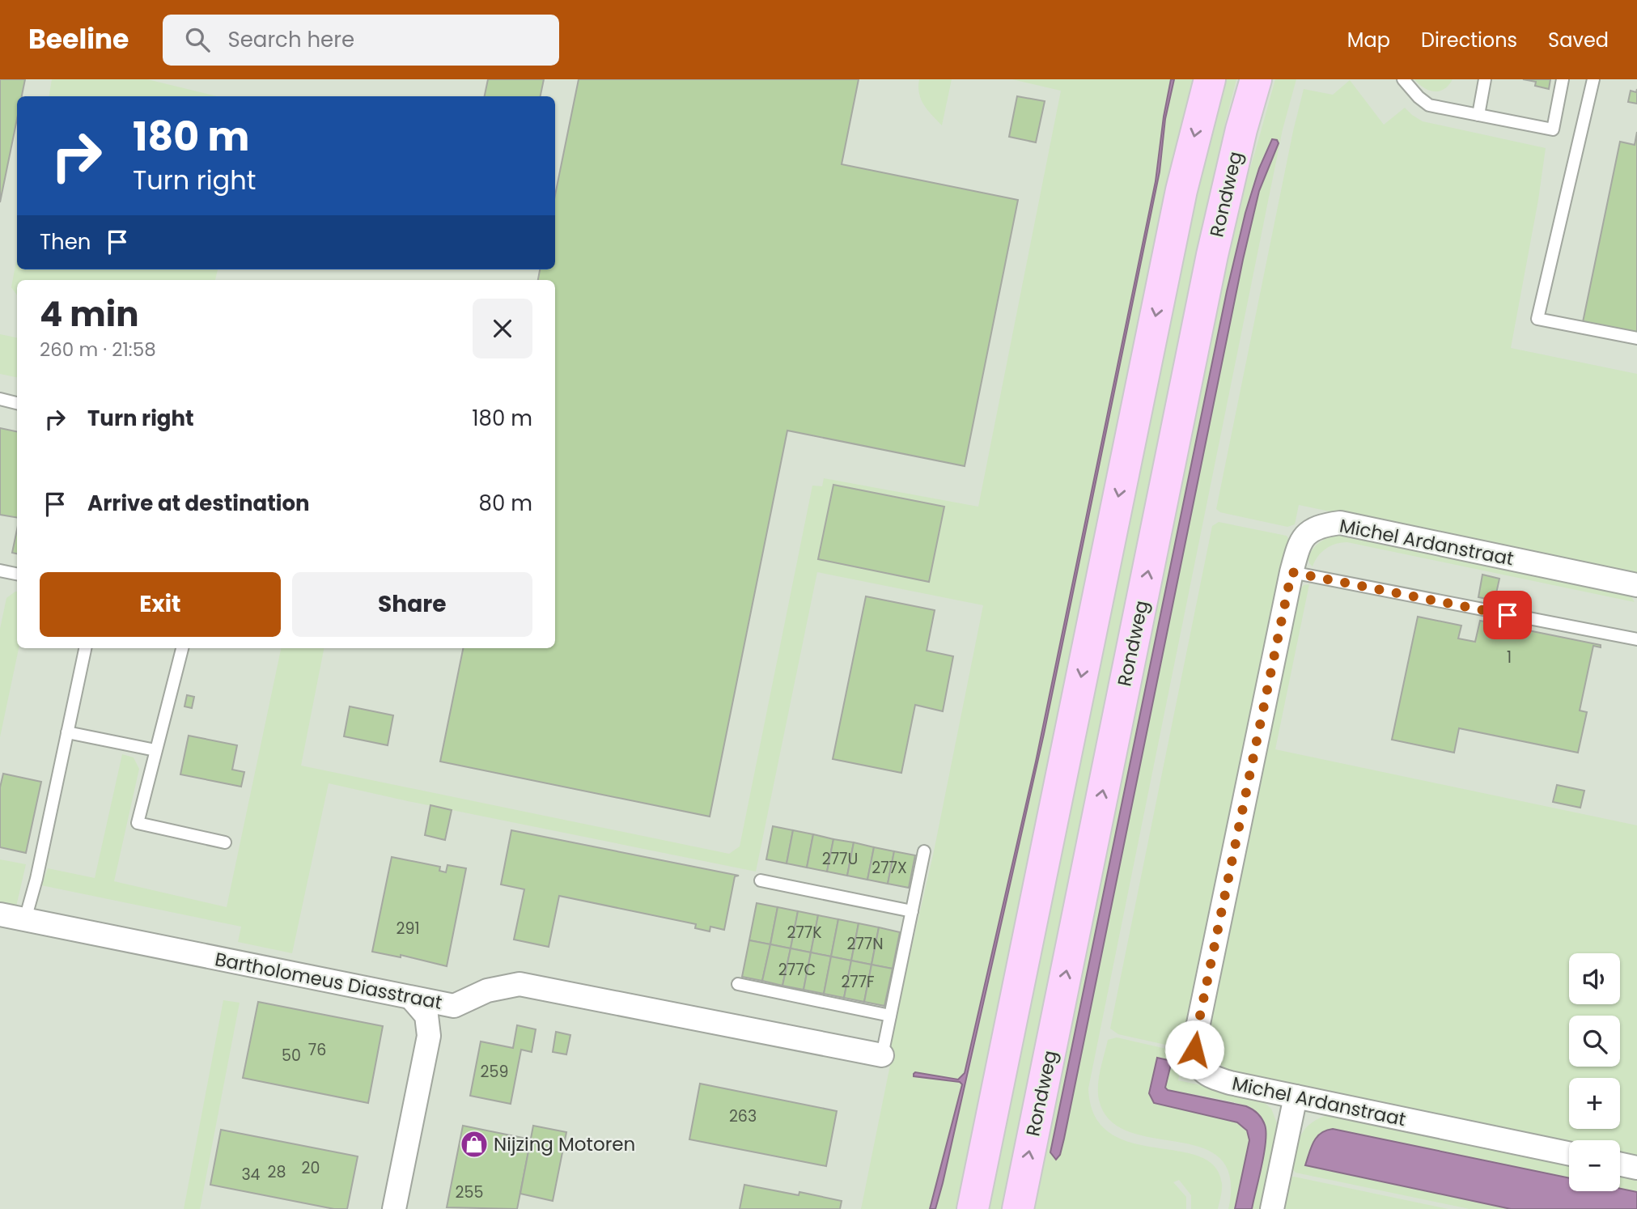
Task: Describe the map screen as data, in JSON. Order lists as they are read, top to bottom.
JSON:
{
  "streets": {
    "main road": ["Rondweg"],
    "street": ["Michel Ardanstraat", "Bartholomeus Diasstraat"]
  },
  "places": {
    "shop": ["Nijzing Motoren"]
  },
  "house_numbers": [
    "1",
    "277U",
    "277X",
    "291",
    "277K",
    "277N",
    "277C",
    "277F",
    "76",
    "50",
    "259",
    "263",
    "20",
    "28",
    "34",
    "255"
  ],
  "page": {
    "header": "Beeline",
    "search": "Search here",
    "nav": ["Map", "Directions", "Saved"],
    "turn": ["180 m", "Turn right"],
    "then": "Then",
    "heading": ["4 min", "260 m · 21:58"],
    "list": [
      {
        "name": "Turn right",
        "value": "180 m"
      },
      {
        "name": "Arrive at destination",
        "value": "80 m"
      }
    ],
    "buttons": ["Exit", "Share"],
    "map_buttons": ["+", "−"]
  }
}
